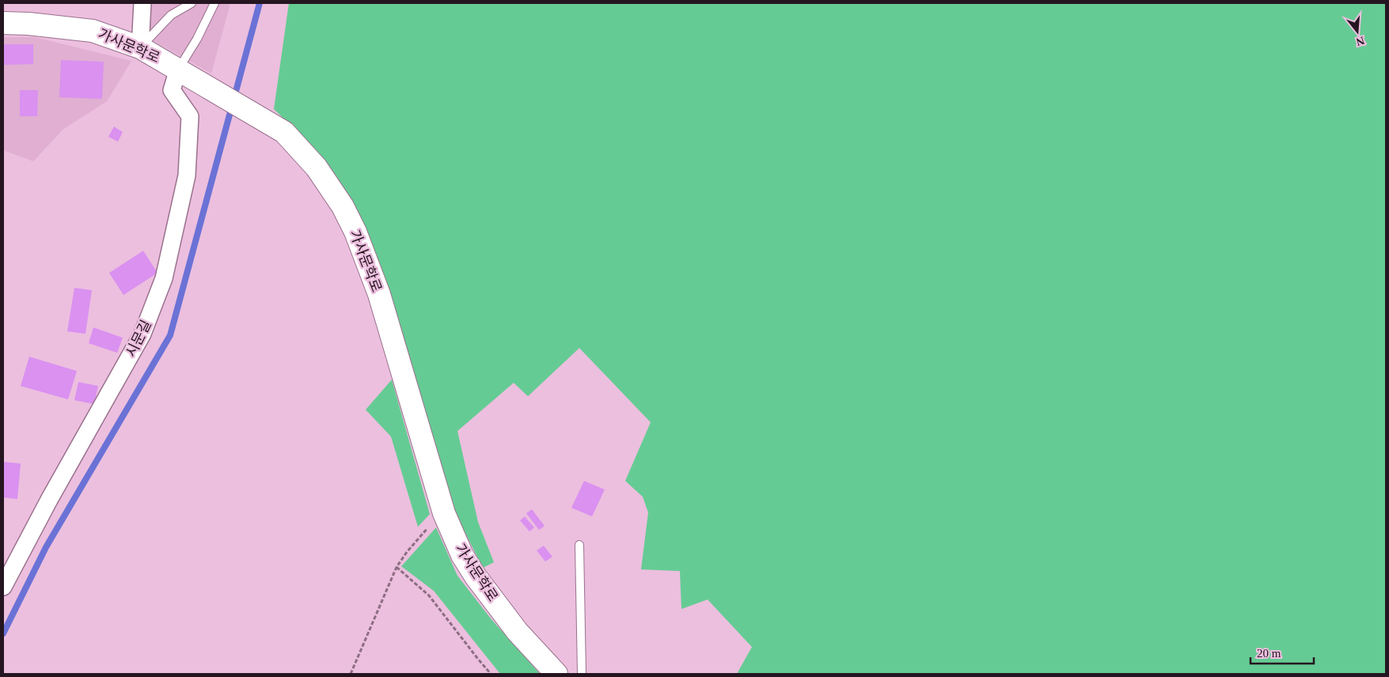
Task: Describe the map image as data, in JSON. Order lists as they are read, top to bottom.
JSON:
{
  "streets": {
    "main road": ["가사문학로"],
    "street": ["시문길"]
  },
  "crossings": [
    ["가사문학로", "시문길"]
  ],
  "scale_bar": "20 m",
  "north": "bottom"
}
